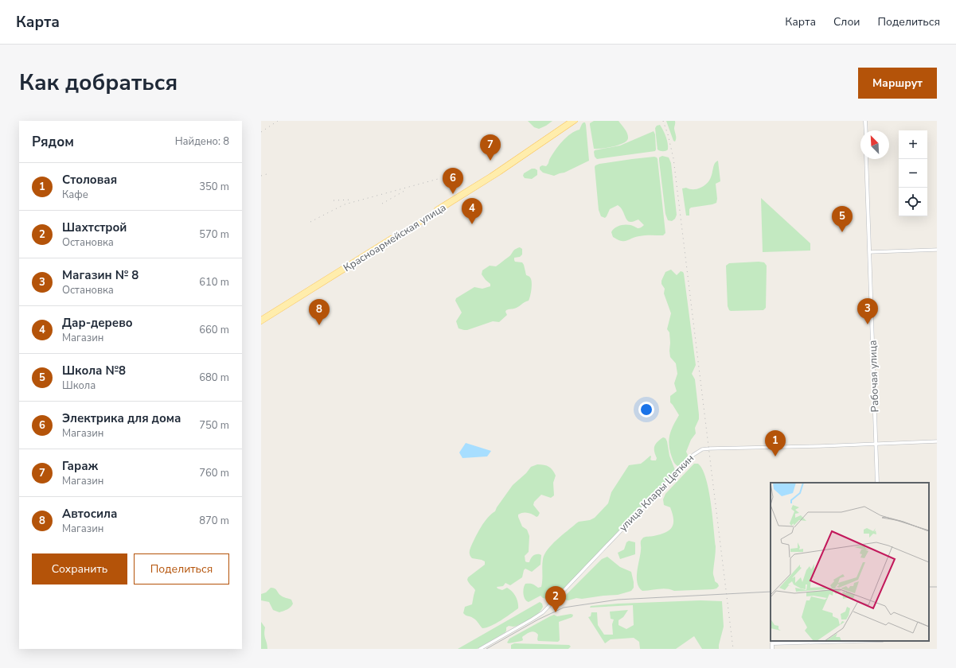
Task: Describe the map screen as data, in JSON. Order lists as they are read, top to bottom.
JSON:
{
  "streets": {
    "main road": ["Красноармейская улица", "Рабочая улица"],
    "street": ["улица Клары Цеткин"]
  },
  "crossings": [
    ["Рабочая улица", "улица Клары Цеткин"]
  ],
  "north": "top left",
  "page": {
    "header": "Карта",
    "nav": ["Карта", "Слои", "Поделиться"],
    "title": "Как добраться",
    "buttons": [
      "Маршрут",
      ["Сохранить", "Поделиться"]
    ],
    "heading": ["Рядом", "Найдено: 8"],
    "map_buttons": ["+", "−"],
    "pins": [
      "7",
      "6",
      "4",
      "5",
      "3",
      "8",
      "1",
      "2"
    ],
    "list": [
      {
        "mark": "1",
        "name": "Столовая",
        "note": "Кафе",
        "value": "350 m"
      },
      {
        "mark": "2",
        "name": "Шахтстрой",
        "note": "Остановка",
        "value": "570 m"
      },
      {
        "mark": "3",
        "name": "Магазин № 8",
        "note": "Остановка",
        "value": "610 m"
      },
      {
        "mark": "4",
        "name": "Дар-дерево",
        "note": "Магазин",
        "value": "660 m"
      },
      {
        "mark": "5",
        "name": "Школа №8",
        "note": "Школа",
        "value": "680 m"
      },
      {
        "mark": "6",
        "name": "Электрика для дома",
        "note": "Магазин",
        "value": "750 m"
      },
      {
        "mark": "7",
        "name": "Гараж",
        "note": "Магазин",
        "value": "760 m"
      },
      {
        "mark": "8",
        "name": "Автосила",
        "note": "Магазин",
        "value": "870 m"
      }
    ]
  }
}
